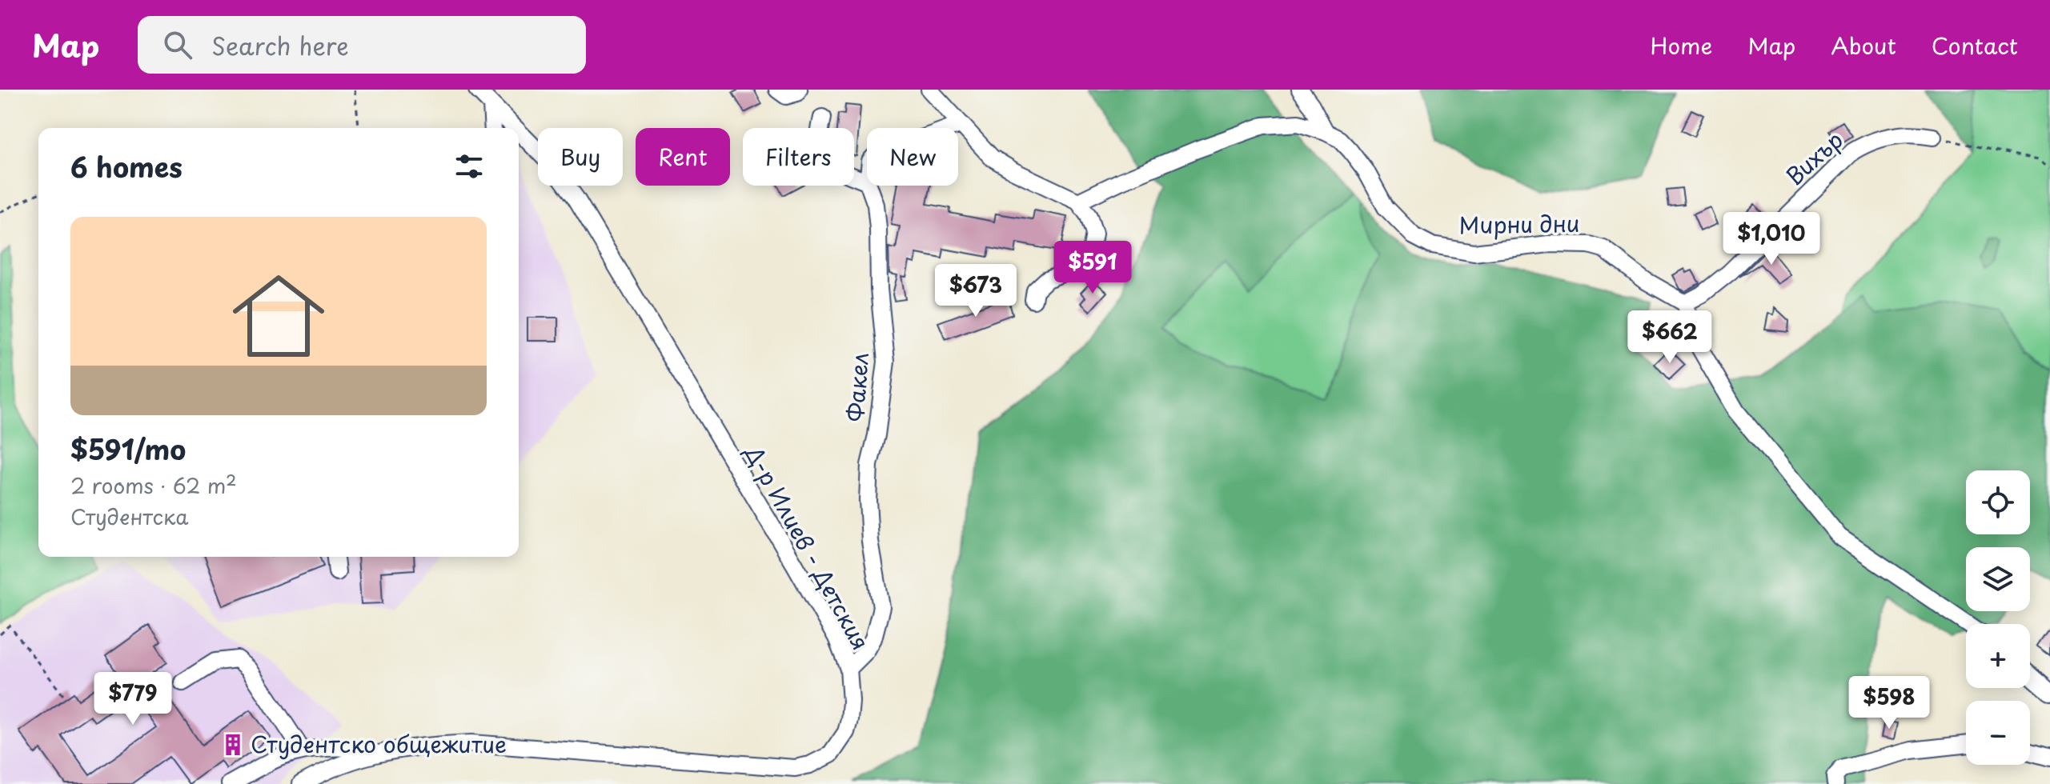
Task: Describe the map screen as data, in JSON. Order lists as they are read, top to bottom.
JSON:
{
  "streets": {
    "street": [
      "Вихър",
      "Мирни дни",
      "Факел",
      "Д-р Илиев - Детския"
    ]
  },
  "crossings": [
    ["Вихър", "Мирни дни"],
    ["Факел", "Д-р Илиев - Детския"]
  ],
  "places": {
    "building": ["Студентско общежитие"]
  },
  "page": {
    "header": "Map",
    "search": "Search here",
    "nav": [
      "Home",
      "Map",
      "About",
      "Contact"
    ],
    "chip": [
      "Buy",
      "Rent",
      "Filters",
      "New"
    ],
    "heading": "6 homes",
    "list": [
      {
        "name": "$591/mo",
        "note": "2 rooms · 62 m² · Студентска"
      }
    ],
    "price": [
      "$1,010",
      "$591",
      "$673",
      "$662",
      "$779",
      "$598"
    ],
    "map_buttons": ["+", "−"]
  }
}
